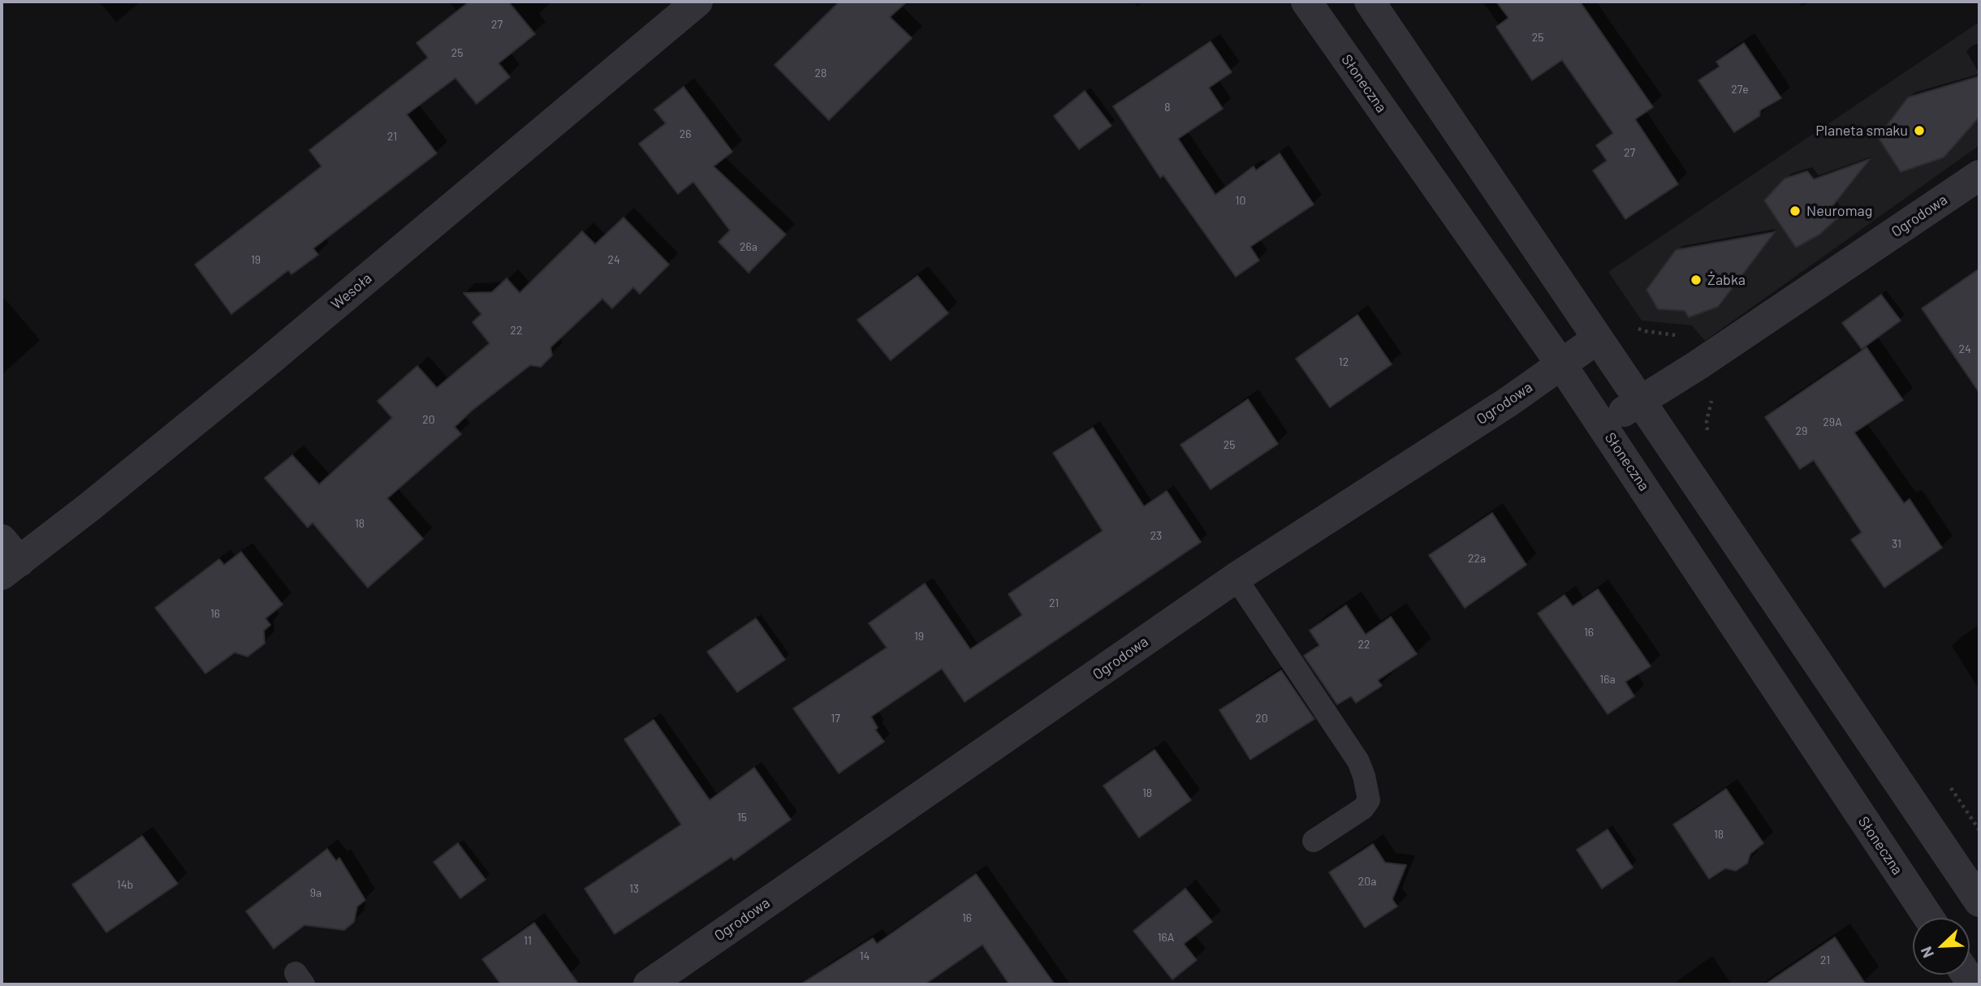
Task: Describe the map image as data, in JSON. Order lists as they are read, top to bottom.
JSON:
{
  "streets": {
    "street": ["Słoneczna", "Ogrodowa", "Wesoła"]
  },
  "crossings": [
    ["Słoneczna", "Ogrodowa"]
  ],
  "places": ["Planeta smaku", "Neuromag", "Żabka"],
  "house_numbers": [
    "27",
    "25",
    "25",
    "28",
    "27e",
    "8",
    "26",
    "21",
    "27",
    "10",
    "26a",
    "19",
    "24",
    "22",
    "24",
    "12",
    "20",
    "29A",
    "29",
    "25",
    "18",
    "23",
    "31",
    "22a",
    "21",
    "16",
    "16",
    "19",
    "22",
    "16a",
    "17",
    "20",
    "18",
    "15",
    "18",
    "20a",
    "14b",
    "13",
    "9a",
    "16",
    "16A",
    "11",
    "14",
    "21"
  ],
  "north": "bottom left"
}
